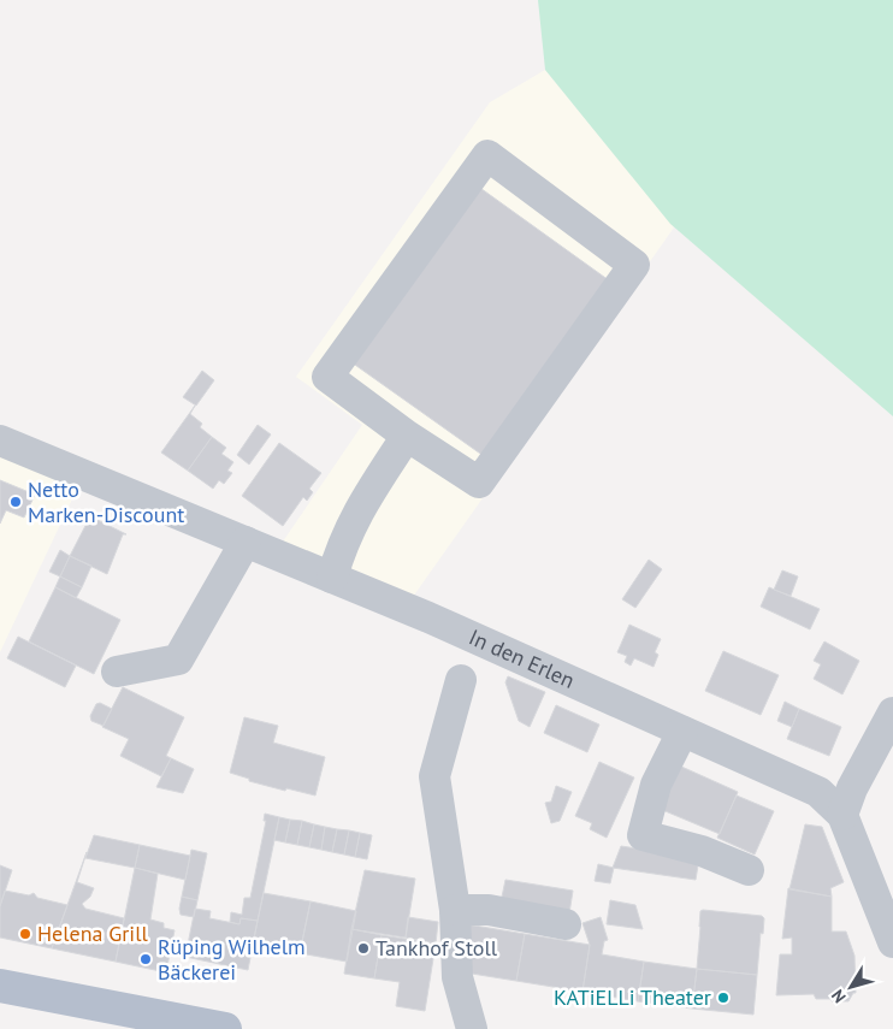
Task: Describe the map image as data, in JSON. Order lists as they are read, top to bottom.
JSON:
{
  "streets": {
    "street": ["In den Erlen"]
  },
  "places": [
    "Netto Marken-Discount",
    "Helena Grill",
    "Tankhof Stoll",
    "Rüping Wilhelm Bäckerei",
    "KATiELLi Theater"
  ],
  "north": "bottom left"
}
